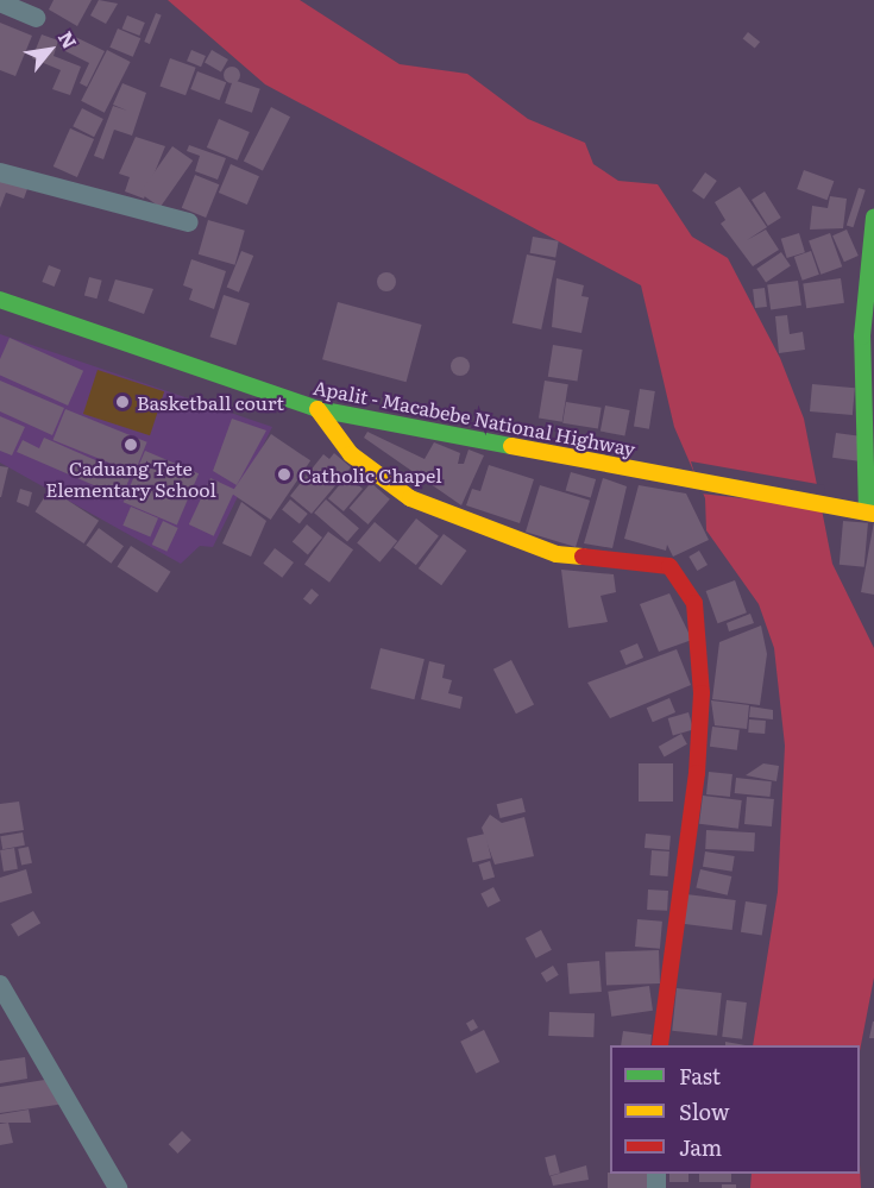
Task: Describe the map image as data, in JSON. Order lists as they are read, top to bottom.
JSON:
{
  "streets": {
    "street": ["Apalit - Macabebe National Highway"]
  },
  "places": ["Basketball court", "Caduang Tete Elementary School", "Catholic Chapel"],
  "legend": ["Fast", "Slow", "Jam"],
  "north": "top right"
}
